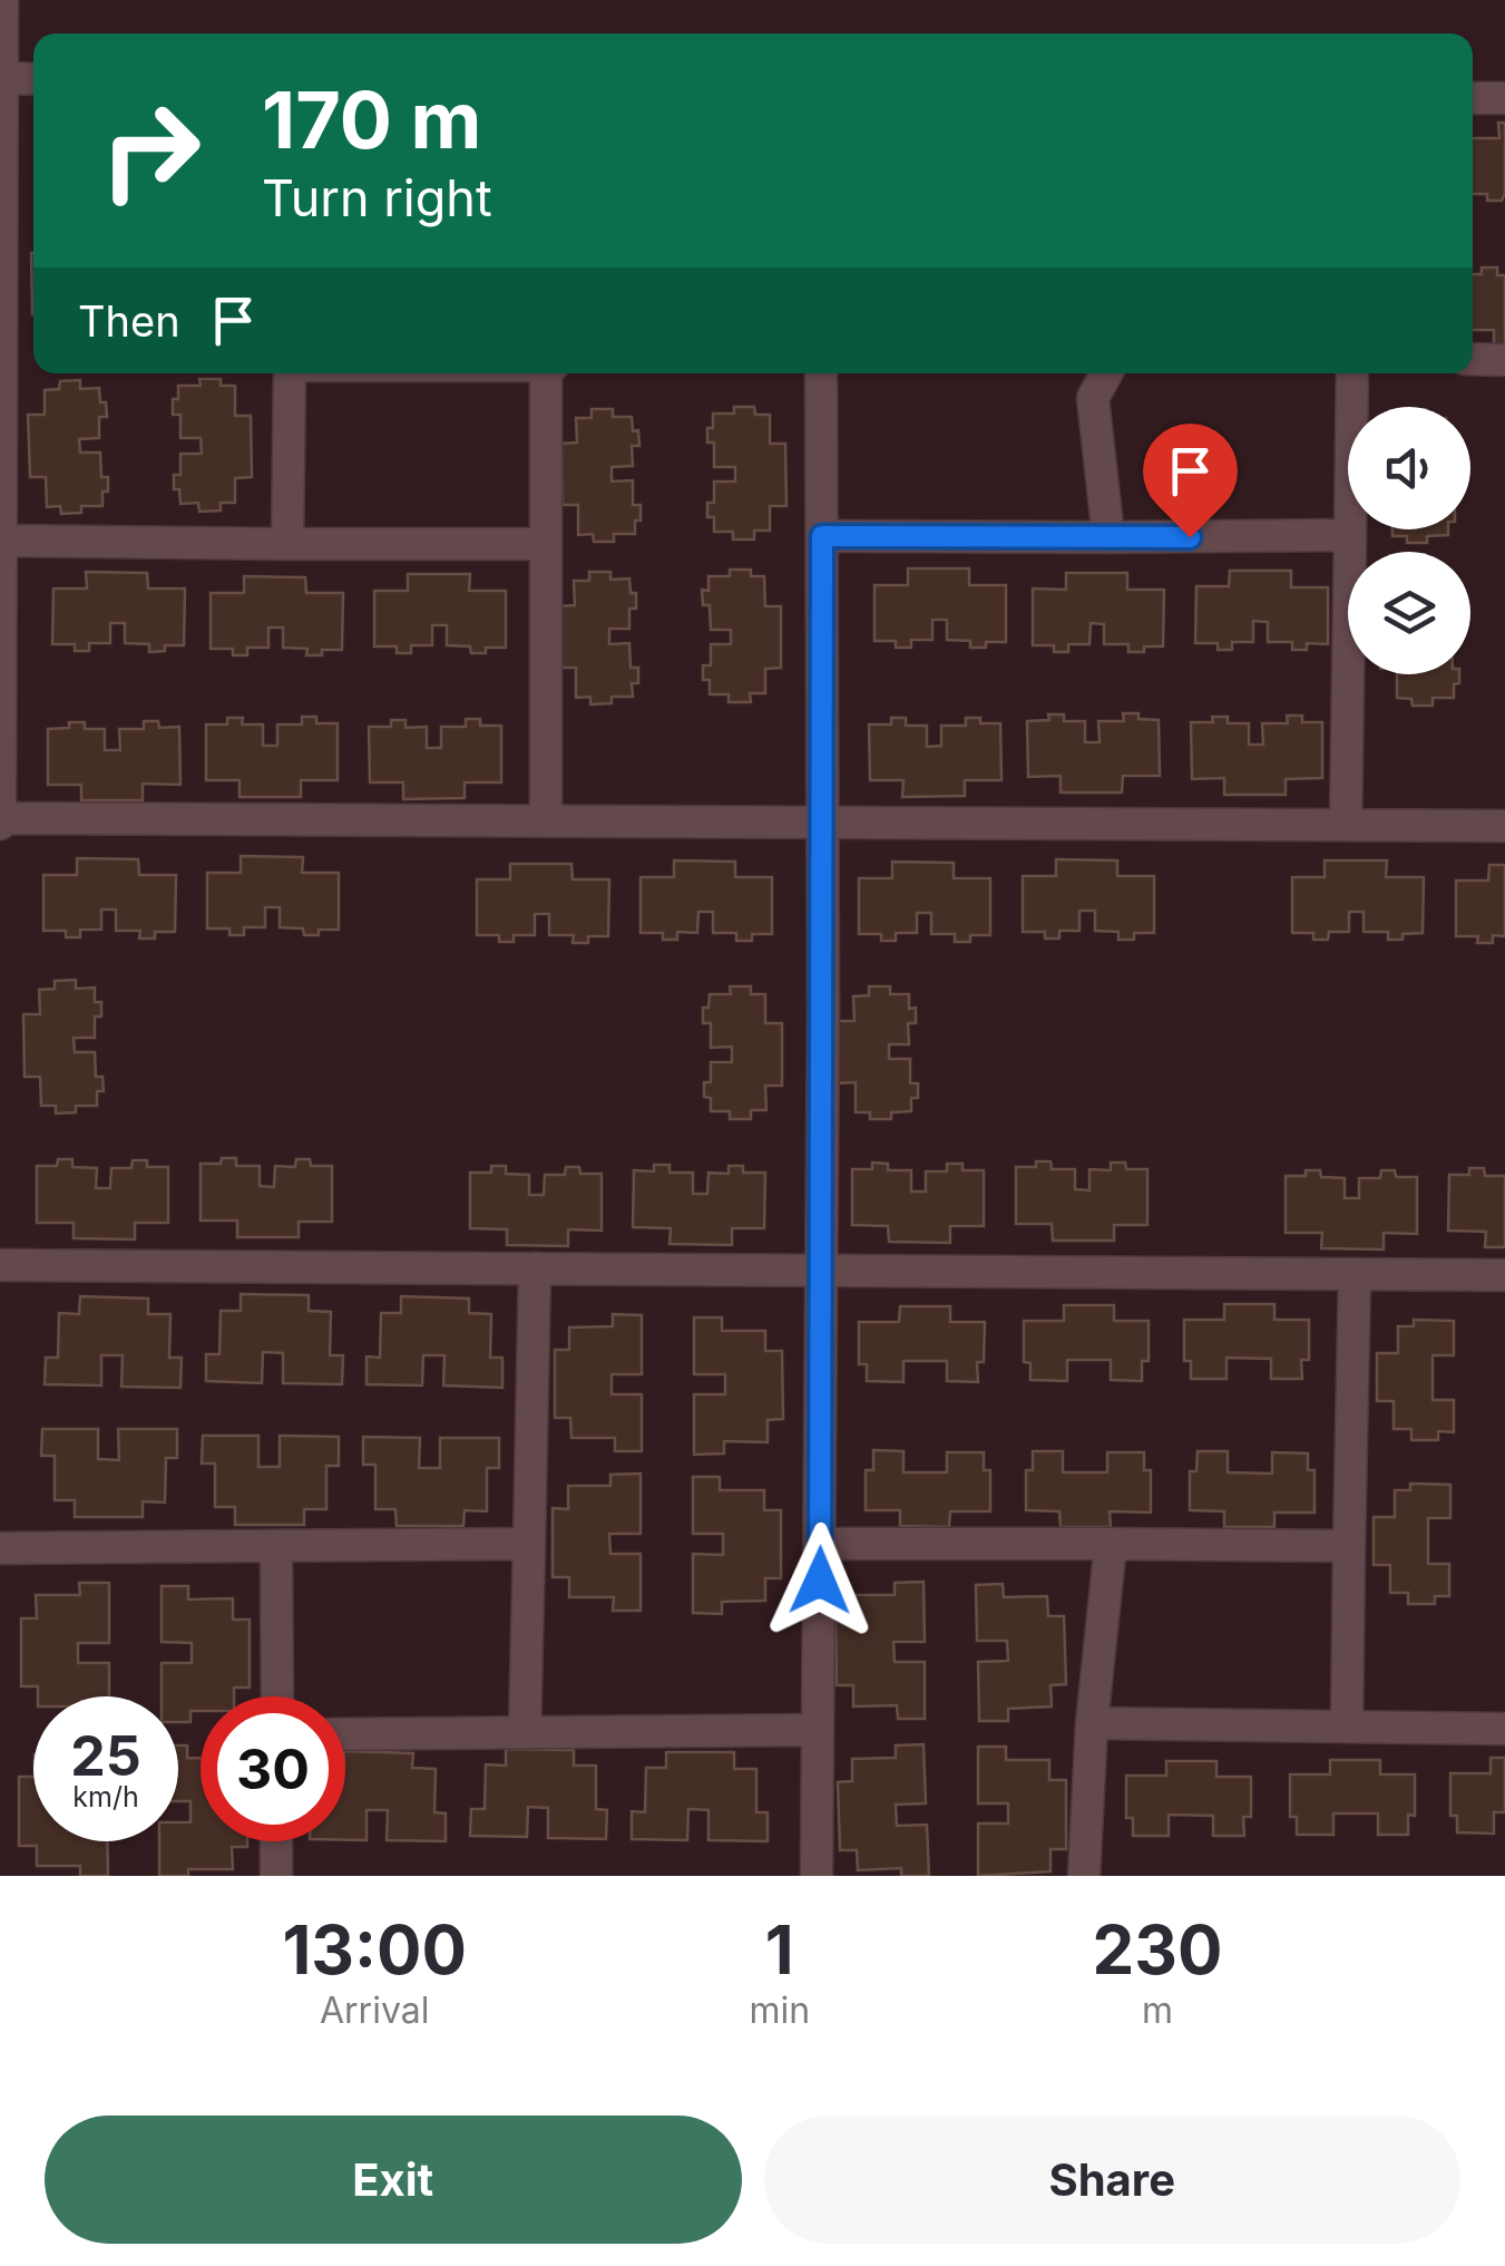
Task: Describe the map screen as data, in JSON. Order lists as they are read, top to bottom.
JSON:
{
  "page": {
    "turn": ["170 m", "Turn right"],
    "then": "Then",
    "speed": "25 km/h",
    "limit": "30",
    "eta": [
      "13:00",
      "Arrival",
      "1",
      "min",
      "230",
      "m"
    ],
    "buttons": ["Exit", "Share"]
  }
}
